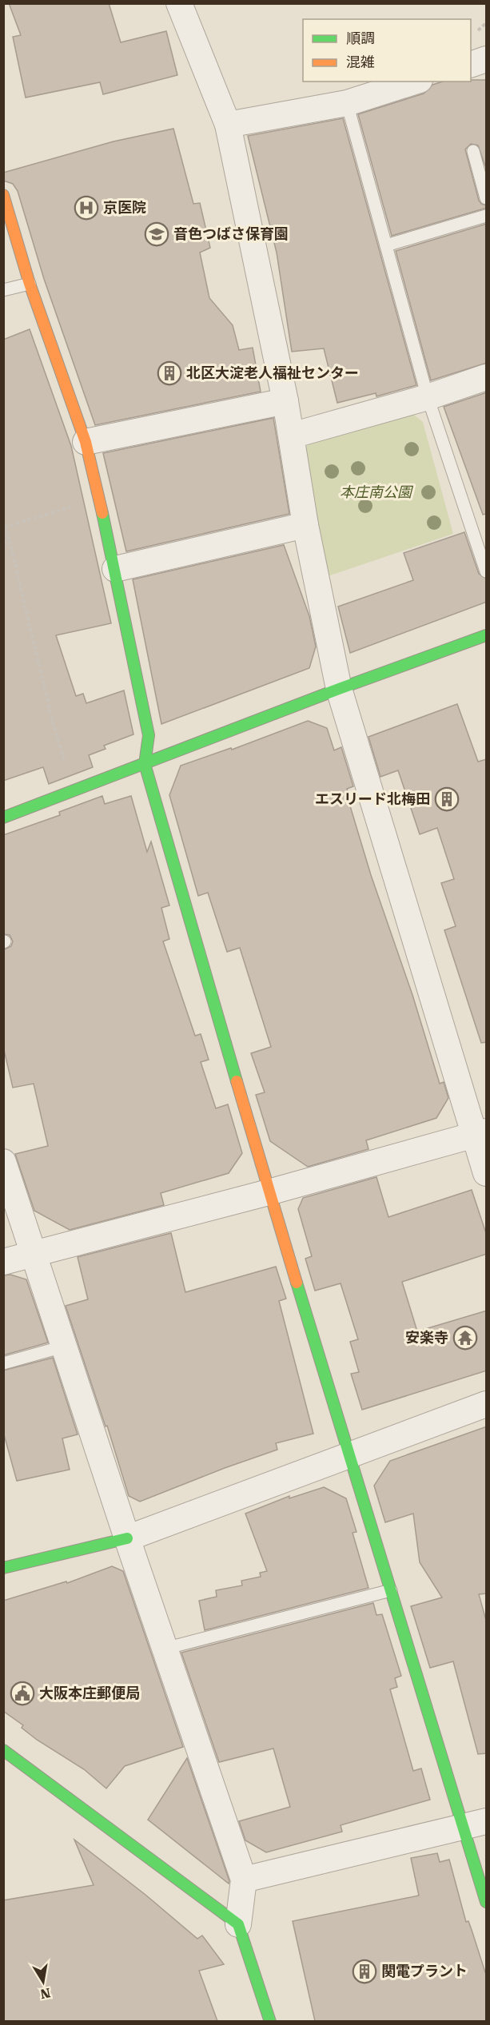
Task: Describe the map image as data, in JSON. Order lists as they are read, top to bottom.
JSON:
{
  "parks": ["本庄南公園"],
  "places": {
    "hospital": ["京医院"],
    "school or university": ["音色つばさ保育園"],
    "building": ["北区大淀老人福祉センター", "エスリード北梅田", "関電プラント"],
    "temple": ["安楽寺"],
    "public building": ["大阪本庄郵便局"]
  },
  "legend": ["順調", "混雑"],
  "north": "bottom"
}
